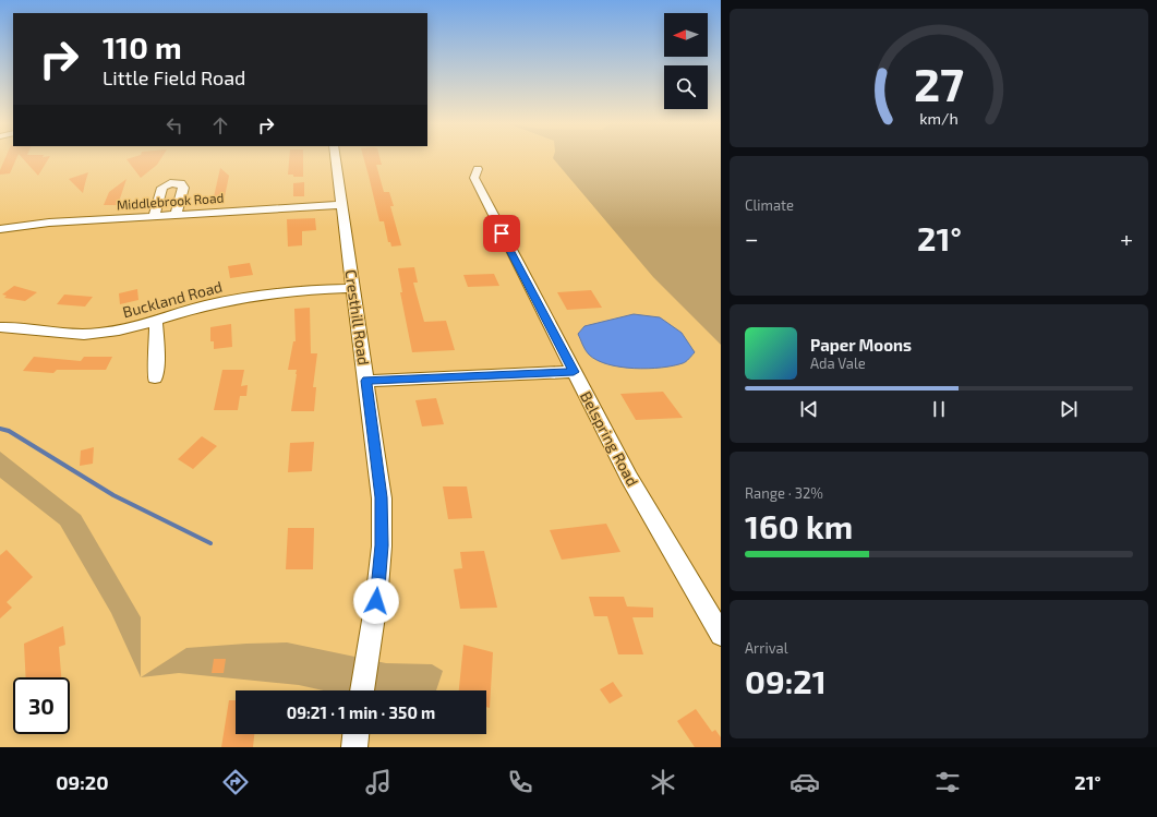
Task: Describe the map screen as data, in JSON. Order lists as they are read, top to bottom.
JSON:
{
  "streets": {
    "street": [
      "Middlebrook Road",
      "Buckland Road",
      "Cresthill Road",
      "Belspring Road"
    ]
  },
  "crossings": [
    ["Middlebrook Road", "Cresthill Road"],
    ["Buckland Road", "Cresthill Road"]
  ],
  "north": "left",
  "page": {
    "turn": ["110 m", "Little Field Road"],
    "tile": [
      "Climate",
      ["Range · 32%", "160 km"],
      ["Arrival", "09:21"]
    ],
    "heat": ["−", "21°", "+"],
    "song": ["Paper Moons", "Ada Vale"],
    "limit": "30",
    "trip": "09:21 · 1 min · 350 m",
    "tabs": ["09:20", "21°"],
    "gauge": ["27", "km/h"]
  }
}
